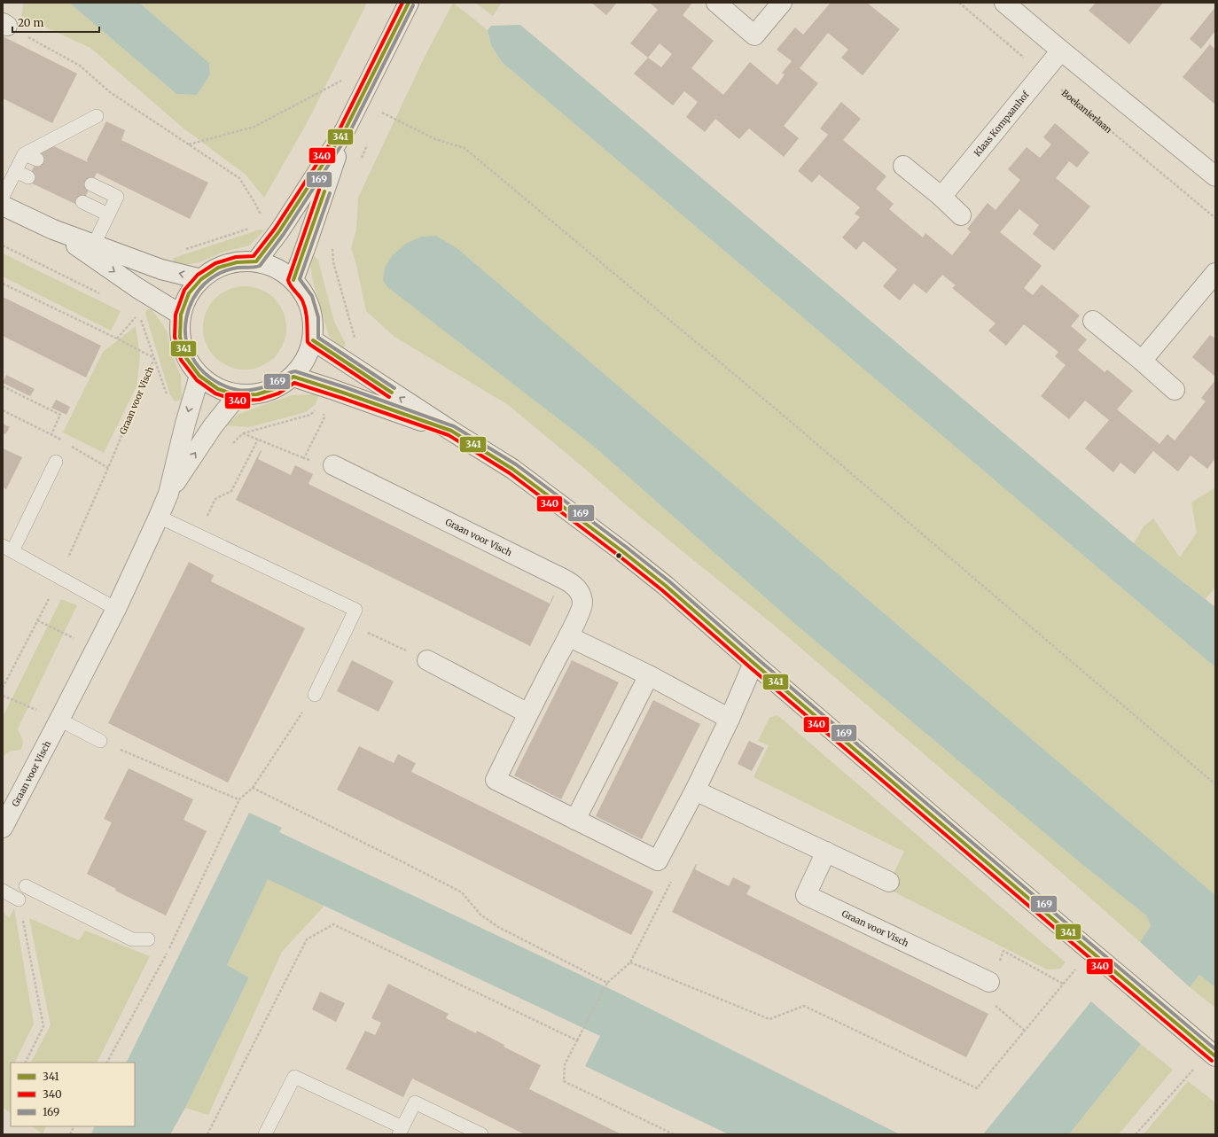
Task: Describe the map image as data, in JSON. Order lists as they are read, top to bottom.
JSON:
{
  "streets": {
    "street": ["Klaas Kompaanhof", "Graan voor Visch"],
    "path": ["Boekanierlaan"]
  },
  "crossings": [
    ["Boekanierlaan", "Klaas Kompaanhof"]
  ],
  "lines": ["transit line 341", "transit line 340", "transit line 169"],
  "legend": ["341", "340", "169"],
  "scale_bar": "20 m"
}
